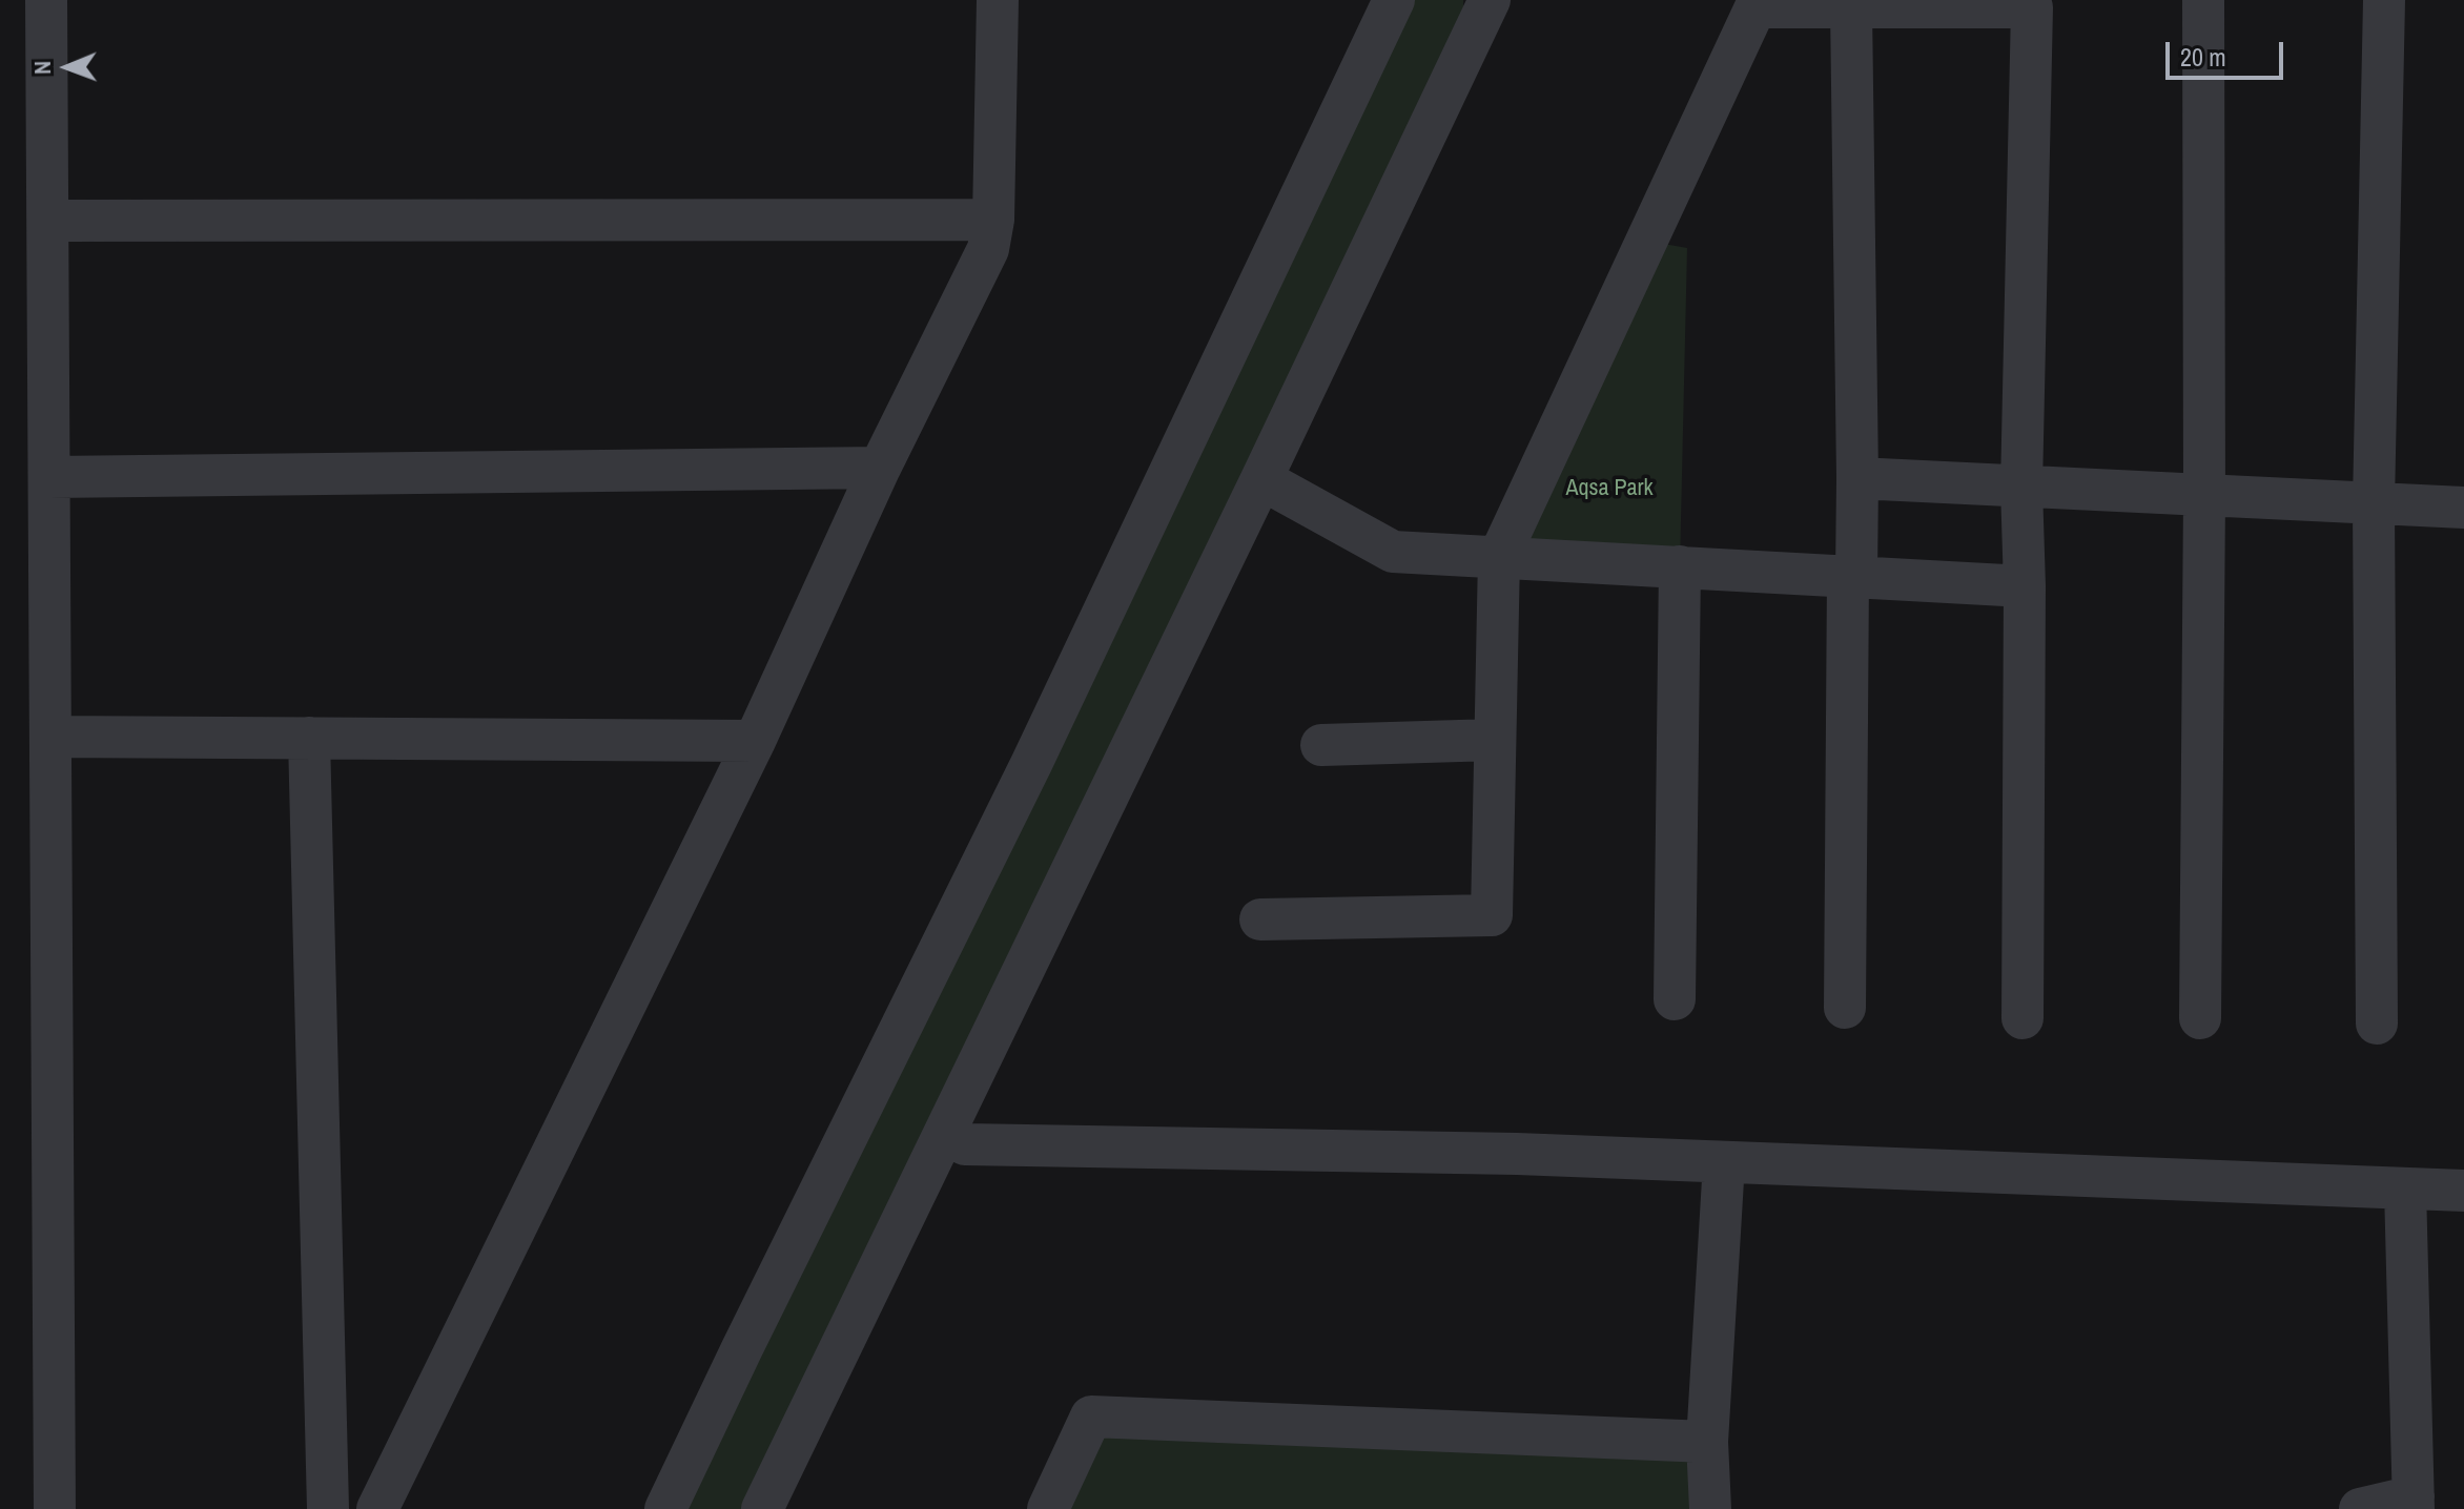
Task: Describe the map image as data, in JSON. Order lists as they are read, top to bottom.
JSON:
{
  "parks": ["Aqsa Park"],
  "scale_bar": "20 m",
  "north": "left"
}
